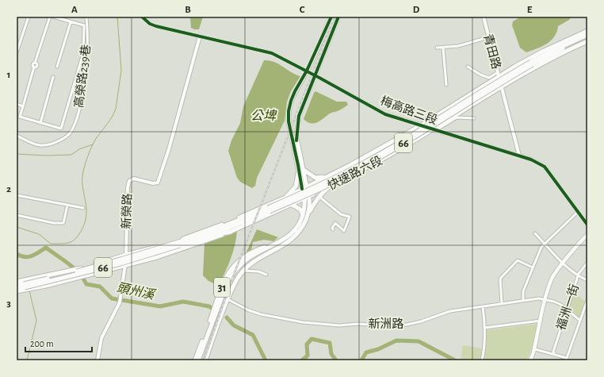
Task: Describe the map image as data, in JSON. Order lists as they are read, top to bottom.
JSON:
{
  "streets": {
    "main road": ["66", "快速路六段", "31"],
    "street": [
      "青田路",
      "高榮路239巷",
      "梅高路三段",
      "新榮路",
      "福洲一街",
      "新洲路"
    ]
  },
  "crossings": [
    ["青田路", "梅高路三段"],
    ["青田路", "快速路六段"],
    ["梅高路三段", "快速路六段"],
    ["梅高路三段", "新榮路"],
    ["梅高路三段", "31"],
    ["66", "快速路六段"],
    ["66", "新榮路"],
    ["快速路六段", "新榮路"],
    ["快速路六段", "31"],
    ["31", "新洲路"]
  ],
  "water": ["公埤", "頭州溪"],
  "scale_bar": "200 m",
  "grid": {
    "columns": [
      "A",
      "B",
      "C",
      "D",
      "E"
    ],
    "rows": ["1", "2", "3"]
  }
}
